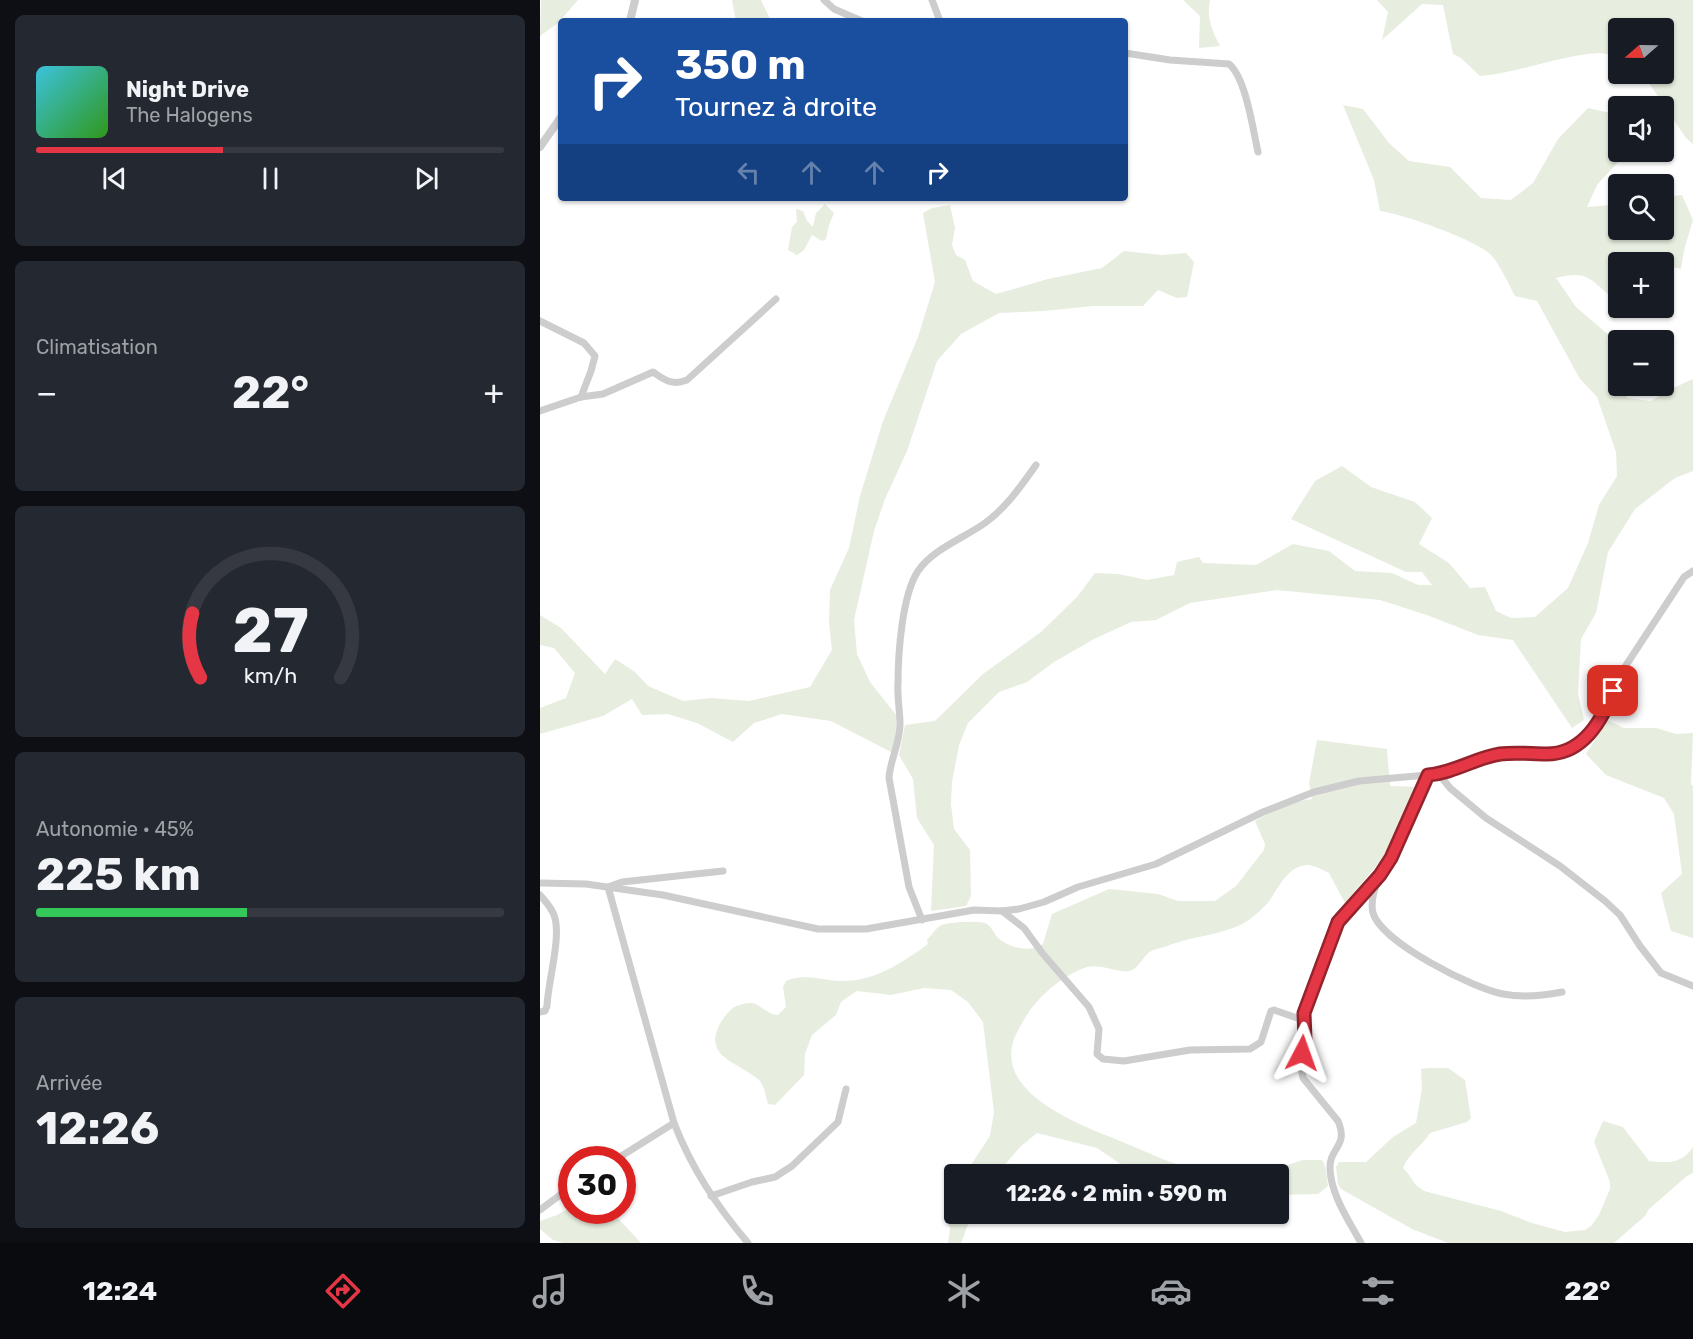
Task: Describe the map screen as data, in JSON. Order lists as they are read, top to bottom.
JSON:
{
  "north": "left",
  "page": {
    "map_buttons": ["+", "−"],
    "turn": ["350 m", "Tournez à droite"],
    "song": ["Night Drive", "The Halogens"],
    "tile": [
      "Climatisation",
      ["Autonomie · 45%", "225 km"],
      ["Arrivée", "12:26"]
    ],
    "heat": ["−", "22°", "+"],
    "limit": "30",
    "trip": "12:26 · 2 min · 590 m",
    "tabs": ["12:24", "22°"],
    "gauge": ["27", "km/h"]
  }
}
